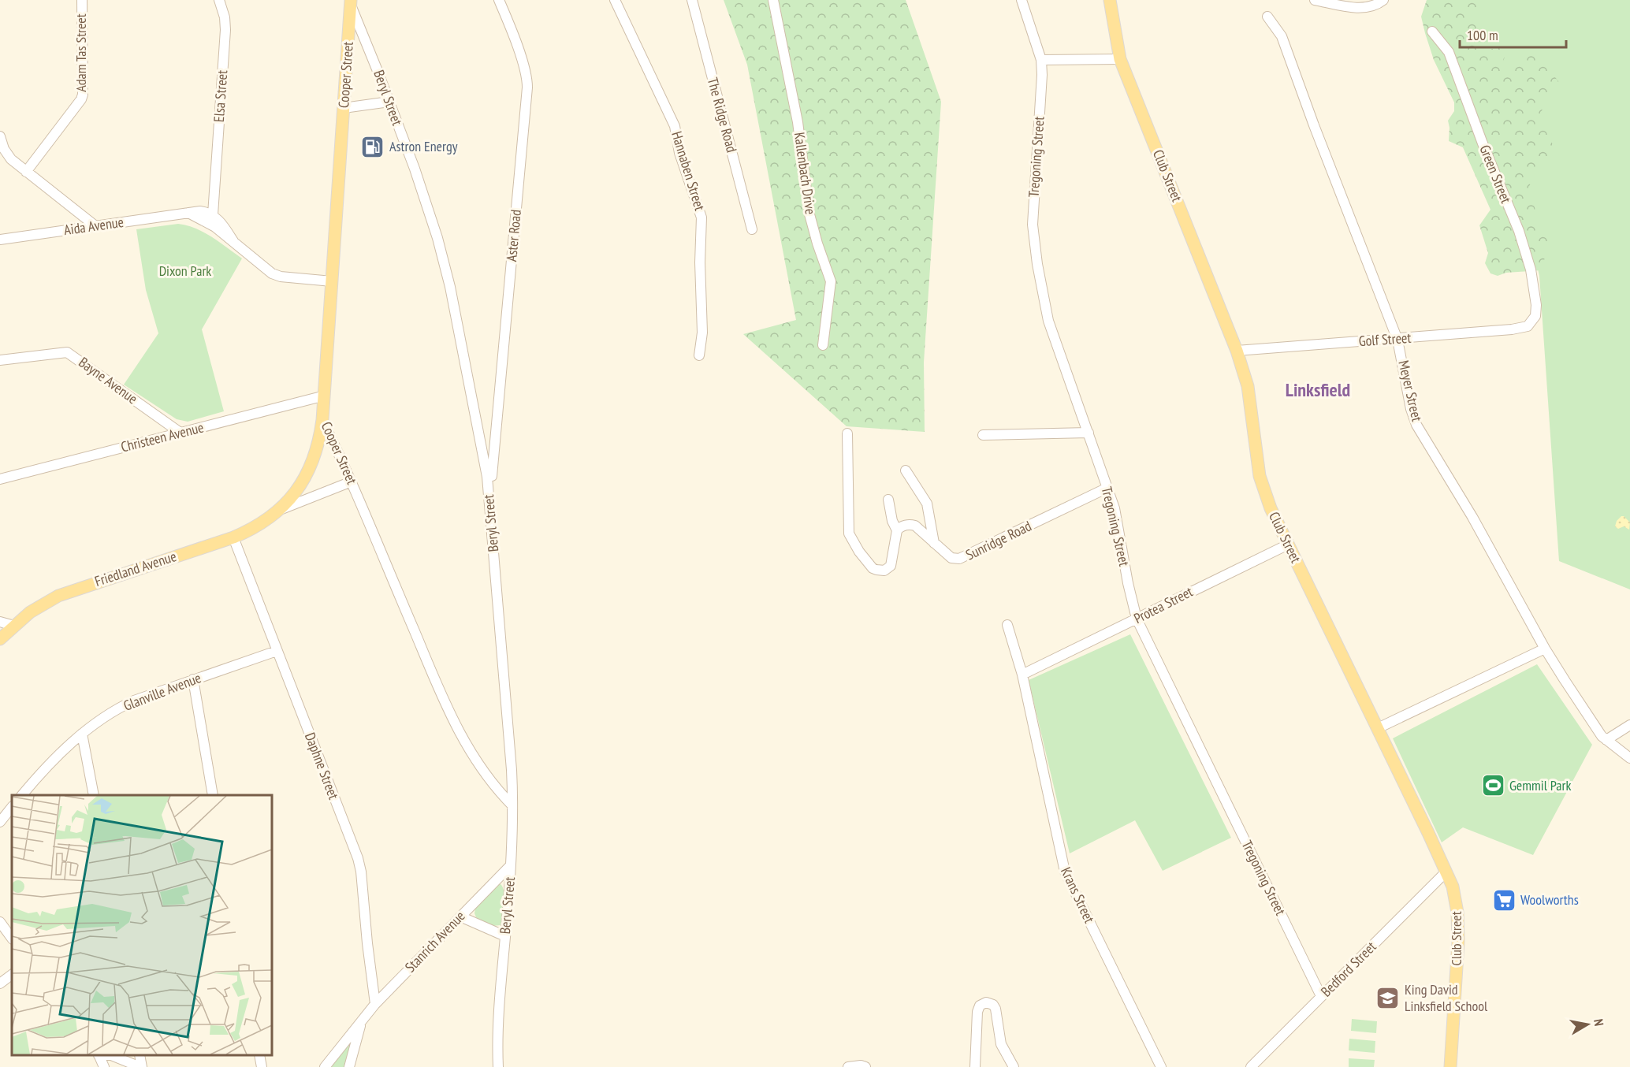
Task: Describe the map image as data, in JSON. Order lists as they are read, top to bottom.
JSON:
{
  "streets": {
    "main road": ["Cooper Street", "Club Street", "Friedland Avenue"],
    "street": [
      "Adam Tas Street",
      "Elsa Street",
      "Beryl Street",
      "The Ridge Road",
      "Tregoning Street",
      "Hannaben Street",
      "Kallenbach Drive",
      "Green Street",
      "Aida Avenue",
      "Aster Road",
      "Golf Street",
      "Bayne Avenue",
      "Meyer Street",
      "Christeen Avenue",
      "Sunridge Road",
      "Protea Street",
      "Glanville Avenue",
      "Daphne Street",
      "Krans Street",
      "Stanrich Avenue",
      "Bedford Street"
    ]
  },
  "crossings": [
    ["Cooper Street", "Beryl Street"],
    ["Cooper Street", "Aida Avenue"],
    ["Cooper Street", "Christeen Avenue"],
    ["Cooper Street", "Friedland Avenue"],
    ["Elsa Street", "Aida Avenue"],
    ["Beryl Street", "Aster Road"],
    ["Beryl Street", "Stanrich Avenue"],
    ["Tregoning Street", "Sunridge Road"],
    ["Tregoning Street", "Protea Street"],
    ["Tregoning Street", "Bedford Street"],
    ["Green Street", "Golf Street"],
    ["Club Street", "Golf Street"],
    ["Club Street", "Protea Street"],
    ["Club Street", "Bedford Street"],
    ["Golf Street", "Meyer Street"],
    ["Bayne Avenue", "Christeen Avenue"],
    ["Friedland Avenue", "Daphne Street"],
    ["Protea Street", "Krans Street"],
    ["Glanville Avenue", "Daphne Street"],
    ["Daphne Street", "Stanrich Avenue"]
  ],
  "districts": ["Linksfield"],
  "parks": ["Dixon Park"],
  "places": {
    "fuel station": ["Astron Energy"],
    "sports": ["Gemmil Park"],
    "supermarket": ["Woolworths"],
    "school or university": ["King David Linksfield School"]
  },
  "scale_bar": "100 m",
  "north": "right"
}
